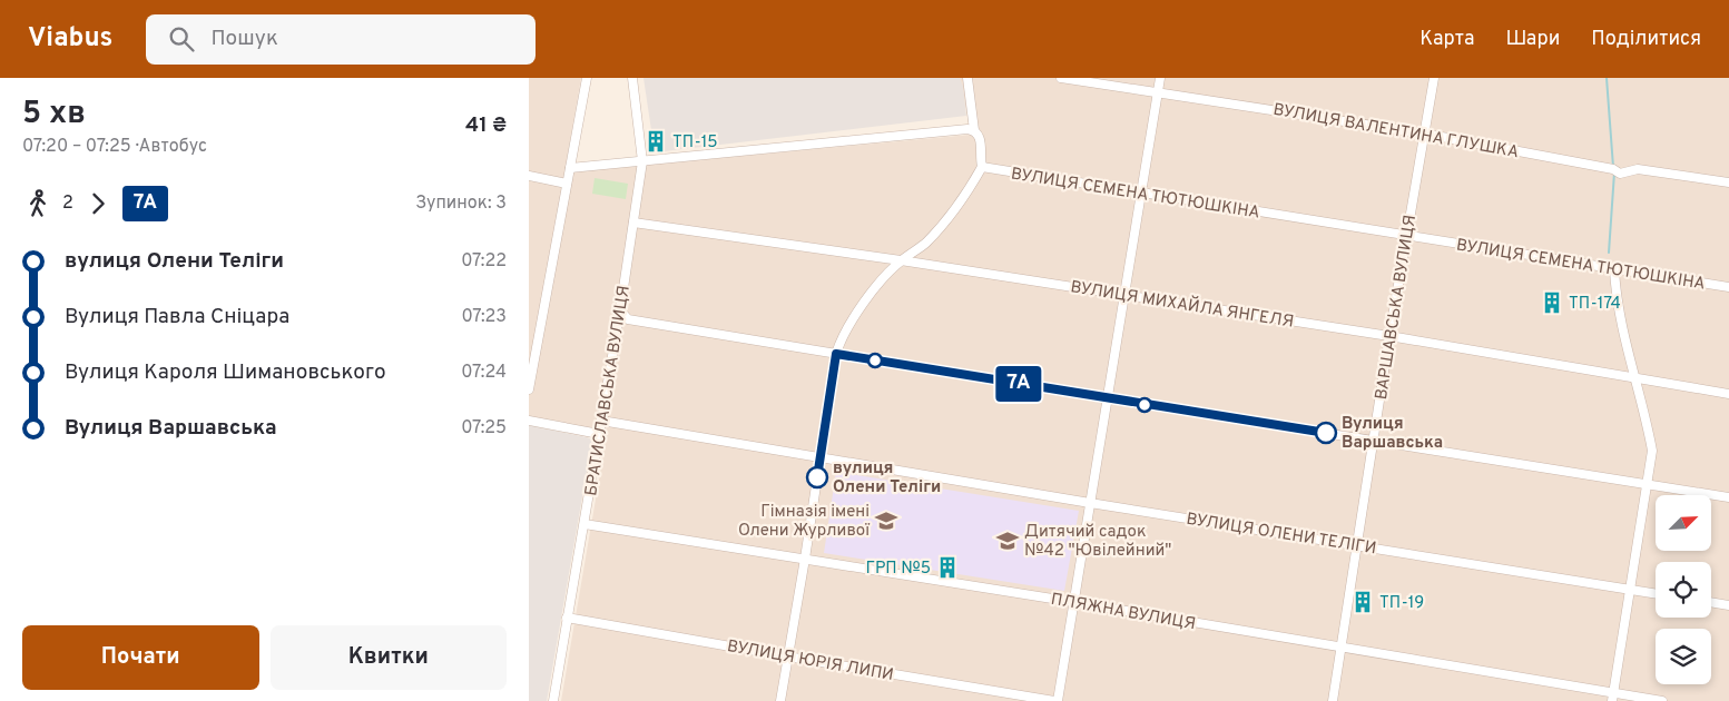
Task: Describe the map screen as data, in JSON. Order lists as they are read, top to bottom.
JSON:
{
  "streets": {
    "street": [
      "ВУЛИЦЯ ВАЛЕНТИНА ГЛУШКА",
      "ВУЛИЦЯ СЕМЕНА ТЮТЮШКІНА",
      "ВУЛИЦЯ МИХАЙЛА ЯНГЕЛЯ",
      "ВАРШАВСЬКА ВУЛИЦЯ",
      "БРАТИСЛАВСЬКА ВУЛИЦЯ",
      "ВУЛИЦЯ ОЛЕНИ ТЕЛІГИ",
      "ПЛЯЖНА ВУЛИЦЯ",
      "ВУЛИЦЯ ЮРІЯ ЛИПИ"
    ]
  },
  "crossings": [
    ["ВУЛИЦЯ ВАЛЕНТИНА ГЛУШКА", "ВАРШАВСЬКА ВУЛИЦЯ"],
    ["ВУЛИЦЯ СЕМЕНА ТЮТЮШКІНА", "ВАРШАВСЬКА ВУЛИЦЯ"],
    ["ВУЛИЦЯ МИХАЙЛА ЯНГЕЛЯ", "ВАРШАВСЬКА ВУЛИЦЯ"],
    ["ВУЛИЦЯ МИХАЙЛА ЯНГЕЛЯ", "БРАТИСЛАВСЬКА ВУЛИЦЯ"],
    ["ВАРШАВСЬКА ВУЛИЦЯ", "ВУЛИЦЯ ОЛЕНИ ТЕЛІГИ"],
    ["ВАРШАВСЬКА ВУЛИЦЯ", "ПЛЯЖНА ВУЛИЦЯ"],
    ["БРАТИСЛАВСЬКА ВУЛИЦЯ", "ВУЛИЦЯ ОЛЕНИ ТЕЛІГИ"],
    ["БРАТИСЛАВСЬКА ВУЛИЦЯ", "ПЛЯЖНА ВУЛИЦЯ"],
    ["БРАТИСЛАВСЬКА ВУЛИЦЯ", "ВУЛИЦЯ ЮРІЯ ЛИПИ"]
  ],
  "places": {
    "building": [
      "ТП-15",
      "ТП-174",
      "ГРП №5",
      "ТП-19"
    ],
    "other": ["Вулиця Варшавська", "вулиця Олени Теліги"],
    "school or university": ["Гімназія імені Олени Журливої", "Дитячий садок №42 \"Ювілейний\""]
  },
  "lines": ["bus line 7А"],
  "north": "top right",
  "page": {
    "header": "Viabus",
    "search": "Пошук",
    "nav": ["Карта", "Шари", "Поділитися"],
    "heading": ["5 хв", "07:20 – 07:25 · Автобус", "41 ₴"],
    "on_map": "7А",
    "legs": ["2", "7А", "Зупинок: 3"],
    "list": [
      {
        "name": "вулиця Олени Теліги",
        "value": "07:22"
      },
      {
        "name": "Вулиця Павла Сніцара",
        "value": "07:23"
      },
      {
        "name": "Вулиця Кароля Шимановського",
        "value": "07:24"
      },
      {
        "name": "Вулиця Варшавська",
        "value": "07:25"
      }
    ],
    "buttons": ["Почати", "Квитки"]
  }
}
